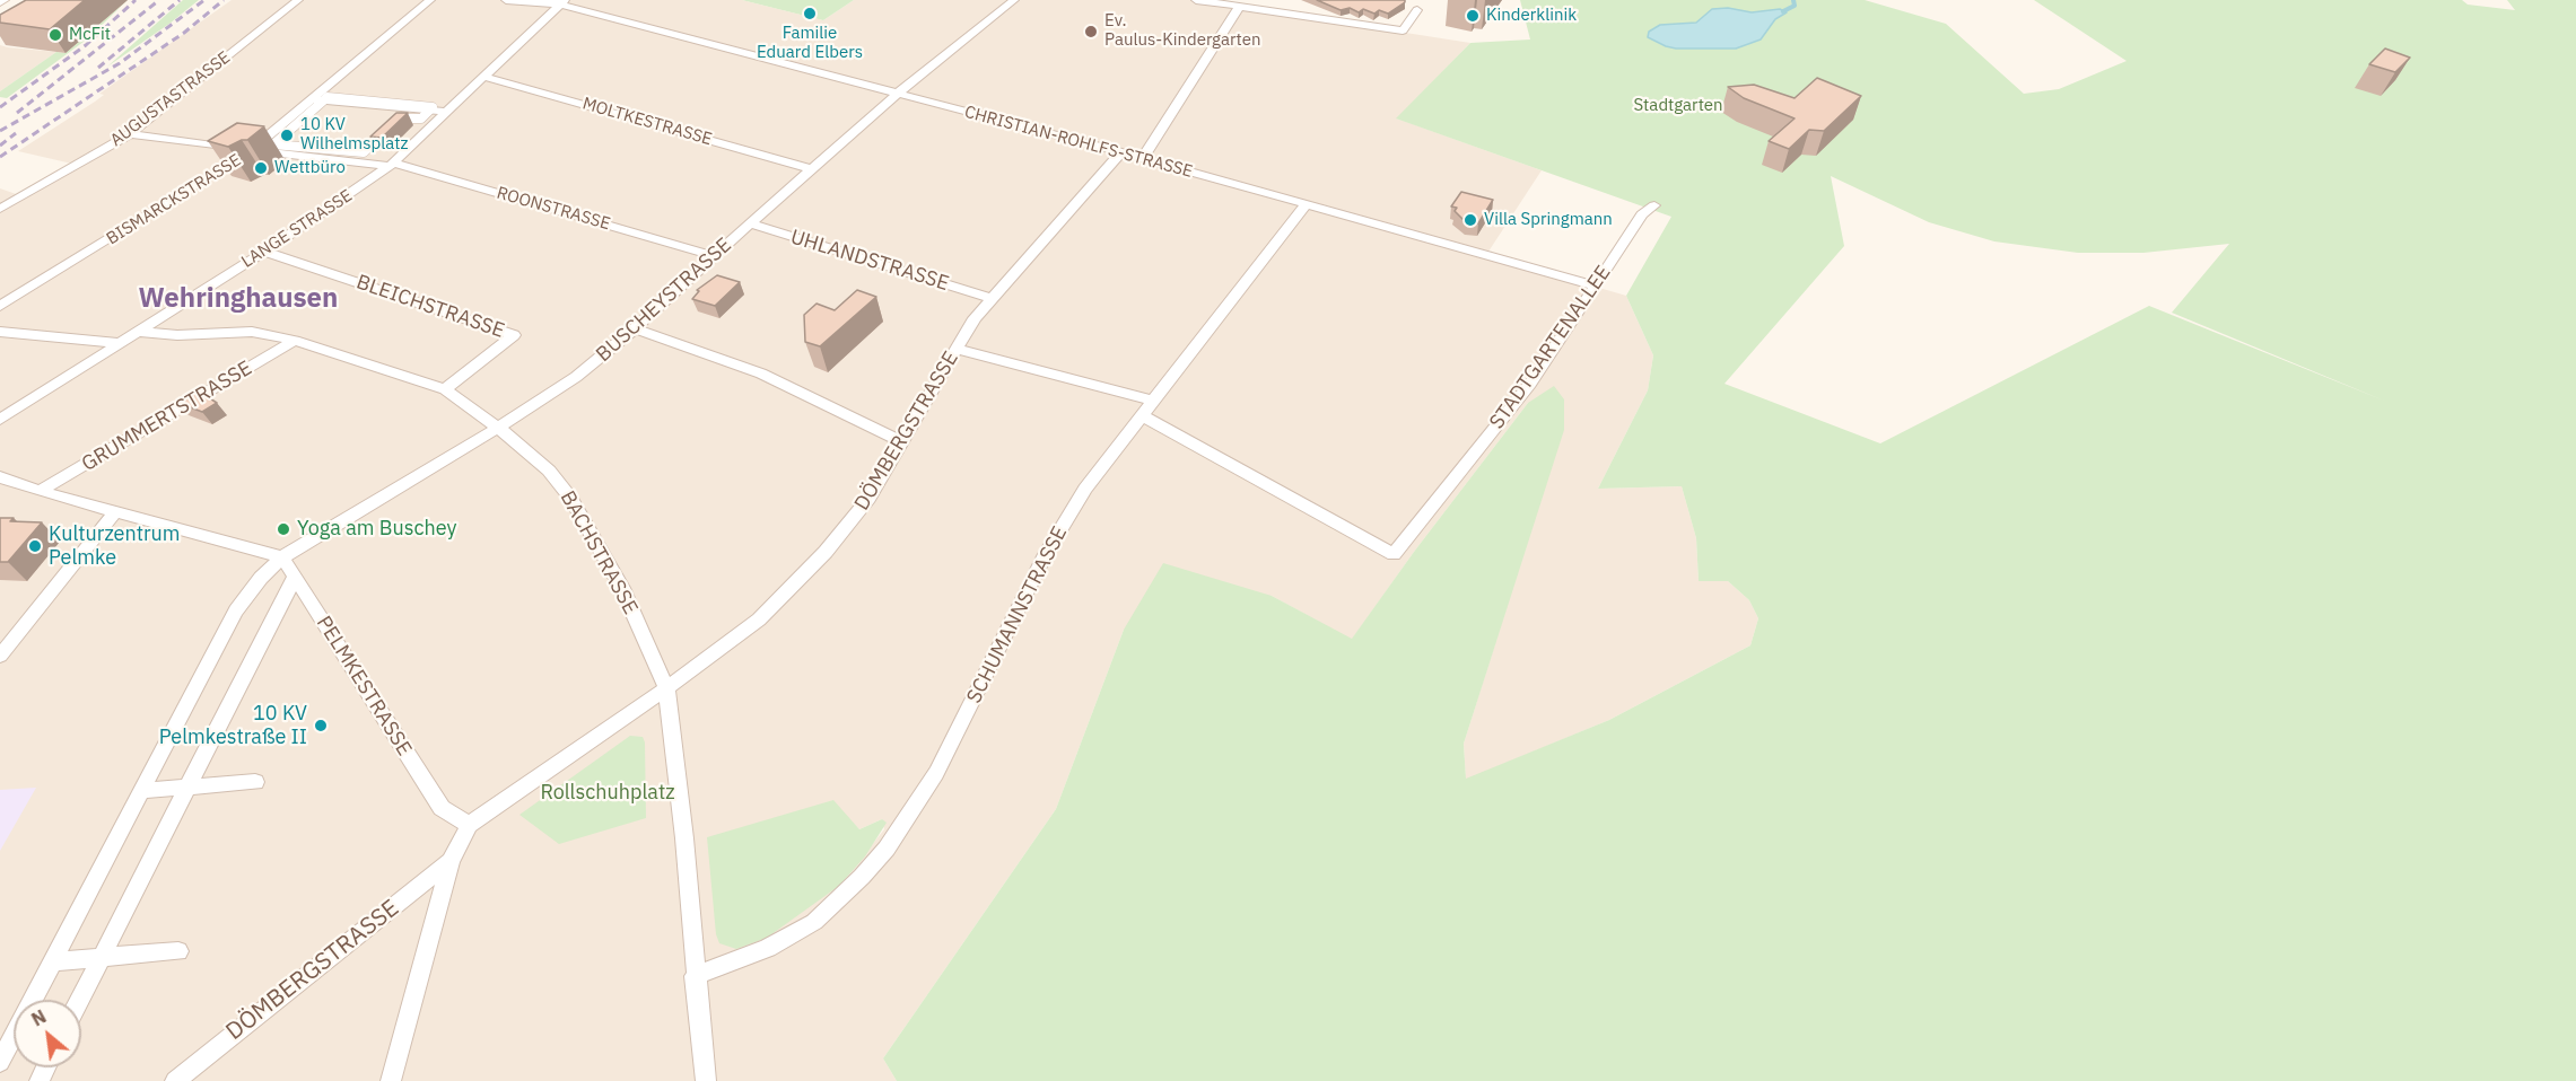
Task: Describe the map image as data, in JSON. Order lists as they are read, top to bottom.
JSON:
{
  "streets": {
    "street": [
      "AUGUSTASTRASSE",
      "MOLTKESTRASSE",
      "CHRISTIAN-ROHLFS-STRASSE",
      "BISMARCKSTRASSE",
      "ROONSTRASSE",
      "LANGE STRASSE",
      "UHLANDSTRASSE",
      "BUSCHEYSTRASSE",
      "BLEICHSTRASSE",
      "STADTGARTENALLEE",
      "GRUMMERTSTRASSE",
      "DÖMBERGSTRASSE",
      "BACHSTRASSE",
      "SCHUMANNSTRASSE",
      "PELMKESTRASSE"
    ]
  },
  "crossings": [
    ["AUGUSTASTRASSE", "ROONSTRASSE"],
    ["MOLTKESTRASSE", "LANGE STRASSE"],
    ["MOLTKESTRASSE", "BUSCHEYSTRASSE"],
    ["CHRISTIAN-ROHLFS-STRASSE", "LANGE STRASSE"],
    ["CHRISTIAN-ROHLFS-STRASSE", "BUSCHEYSTRASSE"],
    ["CHRISTIAN-ROHLFS-STRASSE", "STADTGARTENALLEE"],
    ["CHRISTIAN-ROHLFS-STRASSE", "DÖMBERGSTRASSE"],
    ["CHRISTIAN-ROHLFS-STRASSE", "SCHUMANNSTRASSE"],
    ["BISMARCKSTRASSE", "ROONSTRASSE"],
    ["ROONSTRASSE", "LANGE STRASSE"],
    ["ROONSTRASSE", "BUSCHEYSTRASSE"],
    ["LANGE STRASSE", "BLEICHSTRASSE"],
    ["LANGE STRASSE", "BACHSTRASSE"],
    ["UHLANDSTRASSE", "BUSCHEYSTRASSE"],
    ["UHLANDSTRASSE", "DÖMBERGSTRASSE"],
    ["BUSCHEYSTRASSE", "BACHSTRASSE"],
    ["BUSCHEYSTRASSE", "PELMKESTRASSE"],
    ["BLEICHSTRASSE", "BACHSTRASSE"],
    ["STADTGARTENALLEE", "SCHUMANNSTRASSE"],
    ["GRUMMERTSTRASSE", "BACHSTRASSE"],
    ["DÖMBERGSTRASSE", "BACHSTRASSE"],
    ["DÖMBERGSTRASSE", "PELMKESTRASSE"],
    ["BACHSTRASSE", "SCHUMANNSTRASSE"]
  ],
  "districts": ["Wehringhausen"],
  "parks": ["Stadtgarten", "Rollschuhplatz"],
  "places": [
    "Familie Eduard Elbers",
    "Kinderklinik",
    "Ev. Paulus-Kindergarten",
    "McFit",
    "10 KV Wilhelmsplatz",
    "Wettbüro",
    "Villa Springmann",
    "Yoga am Buschey",
    "Kulturzentrum Pelmke",
    "10 KV Pelmkestraße II"
  ],
  "north": "top left"
}
